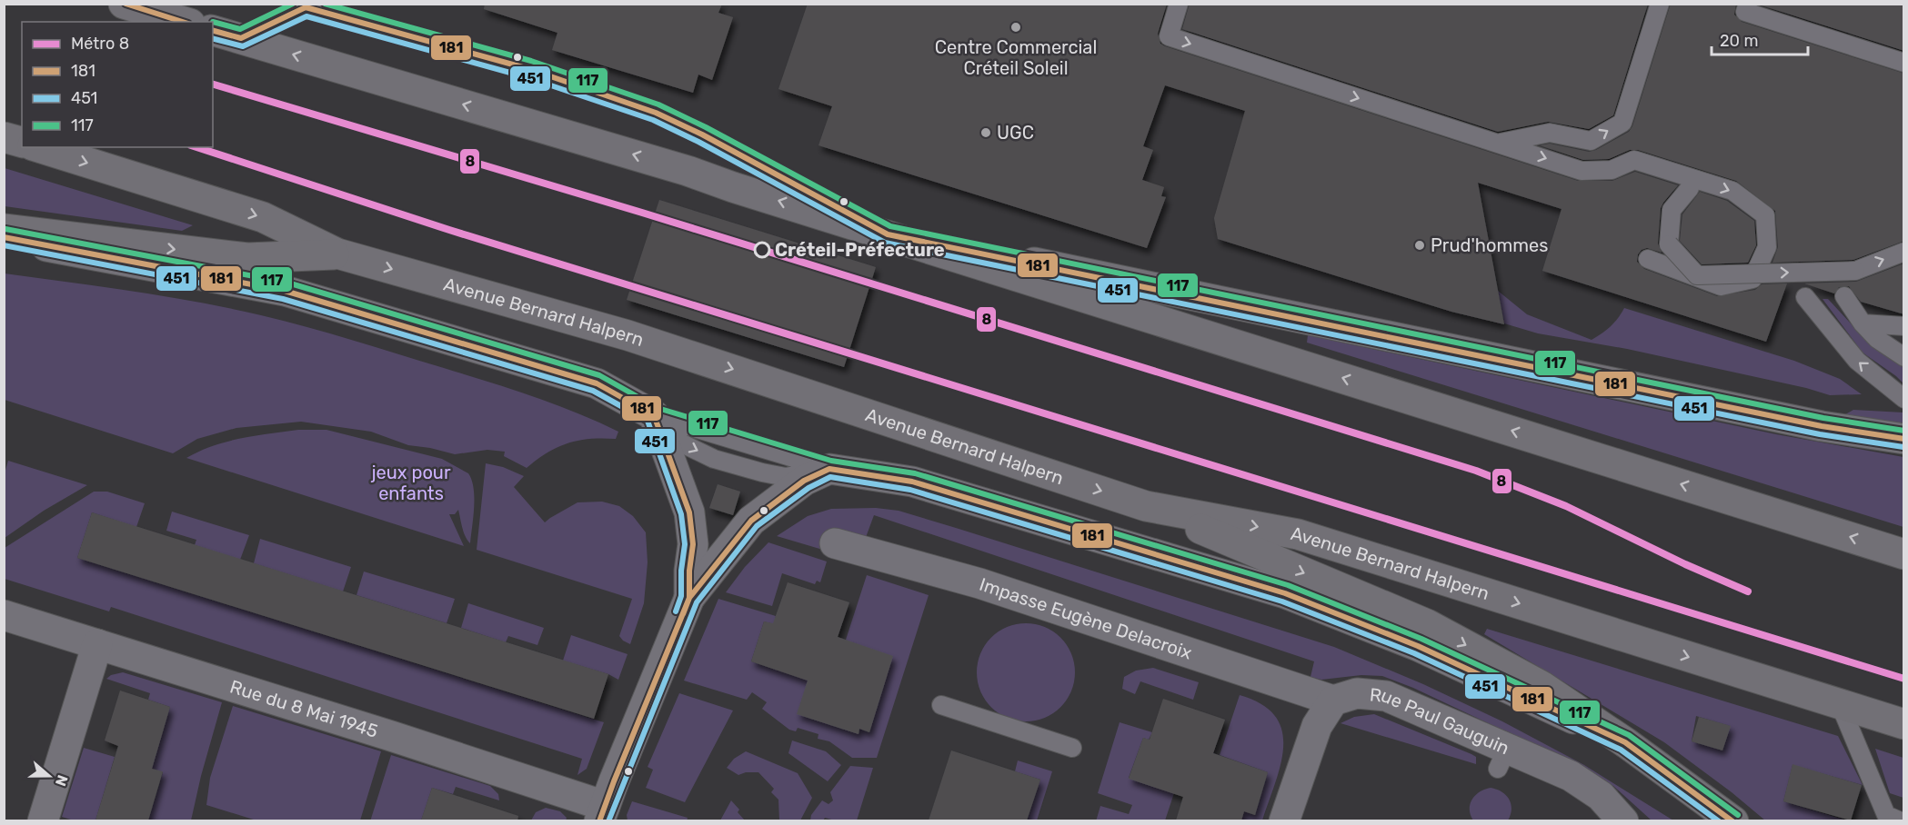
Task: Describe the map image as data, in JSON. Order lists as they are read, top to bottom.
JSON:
{
  "streets": {
    "highway": ["Avenue Bernard Halpern"],
    "street": ["Impasse Eugène Delacroix", "Rue du 8 Mai 1945", "Rue Paul Gauguin"]
  },
  "crossings": [
    ["Impasse Eugène Delacroix", "Rue Paul Gauguin"]
  ],
  "parks": ["jeux pour enfants"],
  "places": [
    "Centre Commercial Créteil Soleil",
    "UGC",
    "Prud'hommes",
    "Créteil-Préfecture"
  ],
  "lines": [
    "transit line 181",
    "transit line 117",
    "transit line 451",
    "metro line 8"
  ],
  "legend": [
    "Métro 8",
    "181",
    "451",
    "117"
  ],
  "scale_bar": "20 m",
  "north": "right"
}
